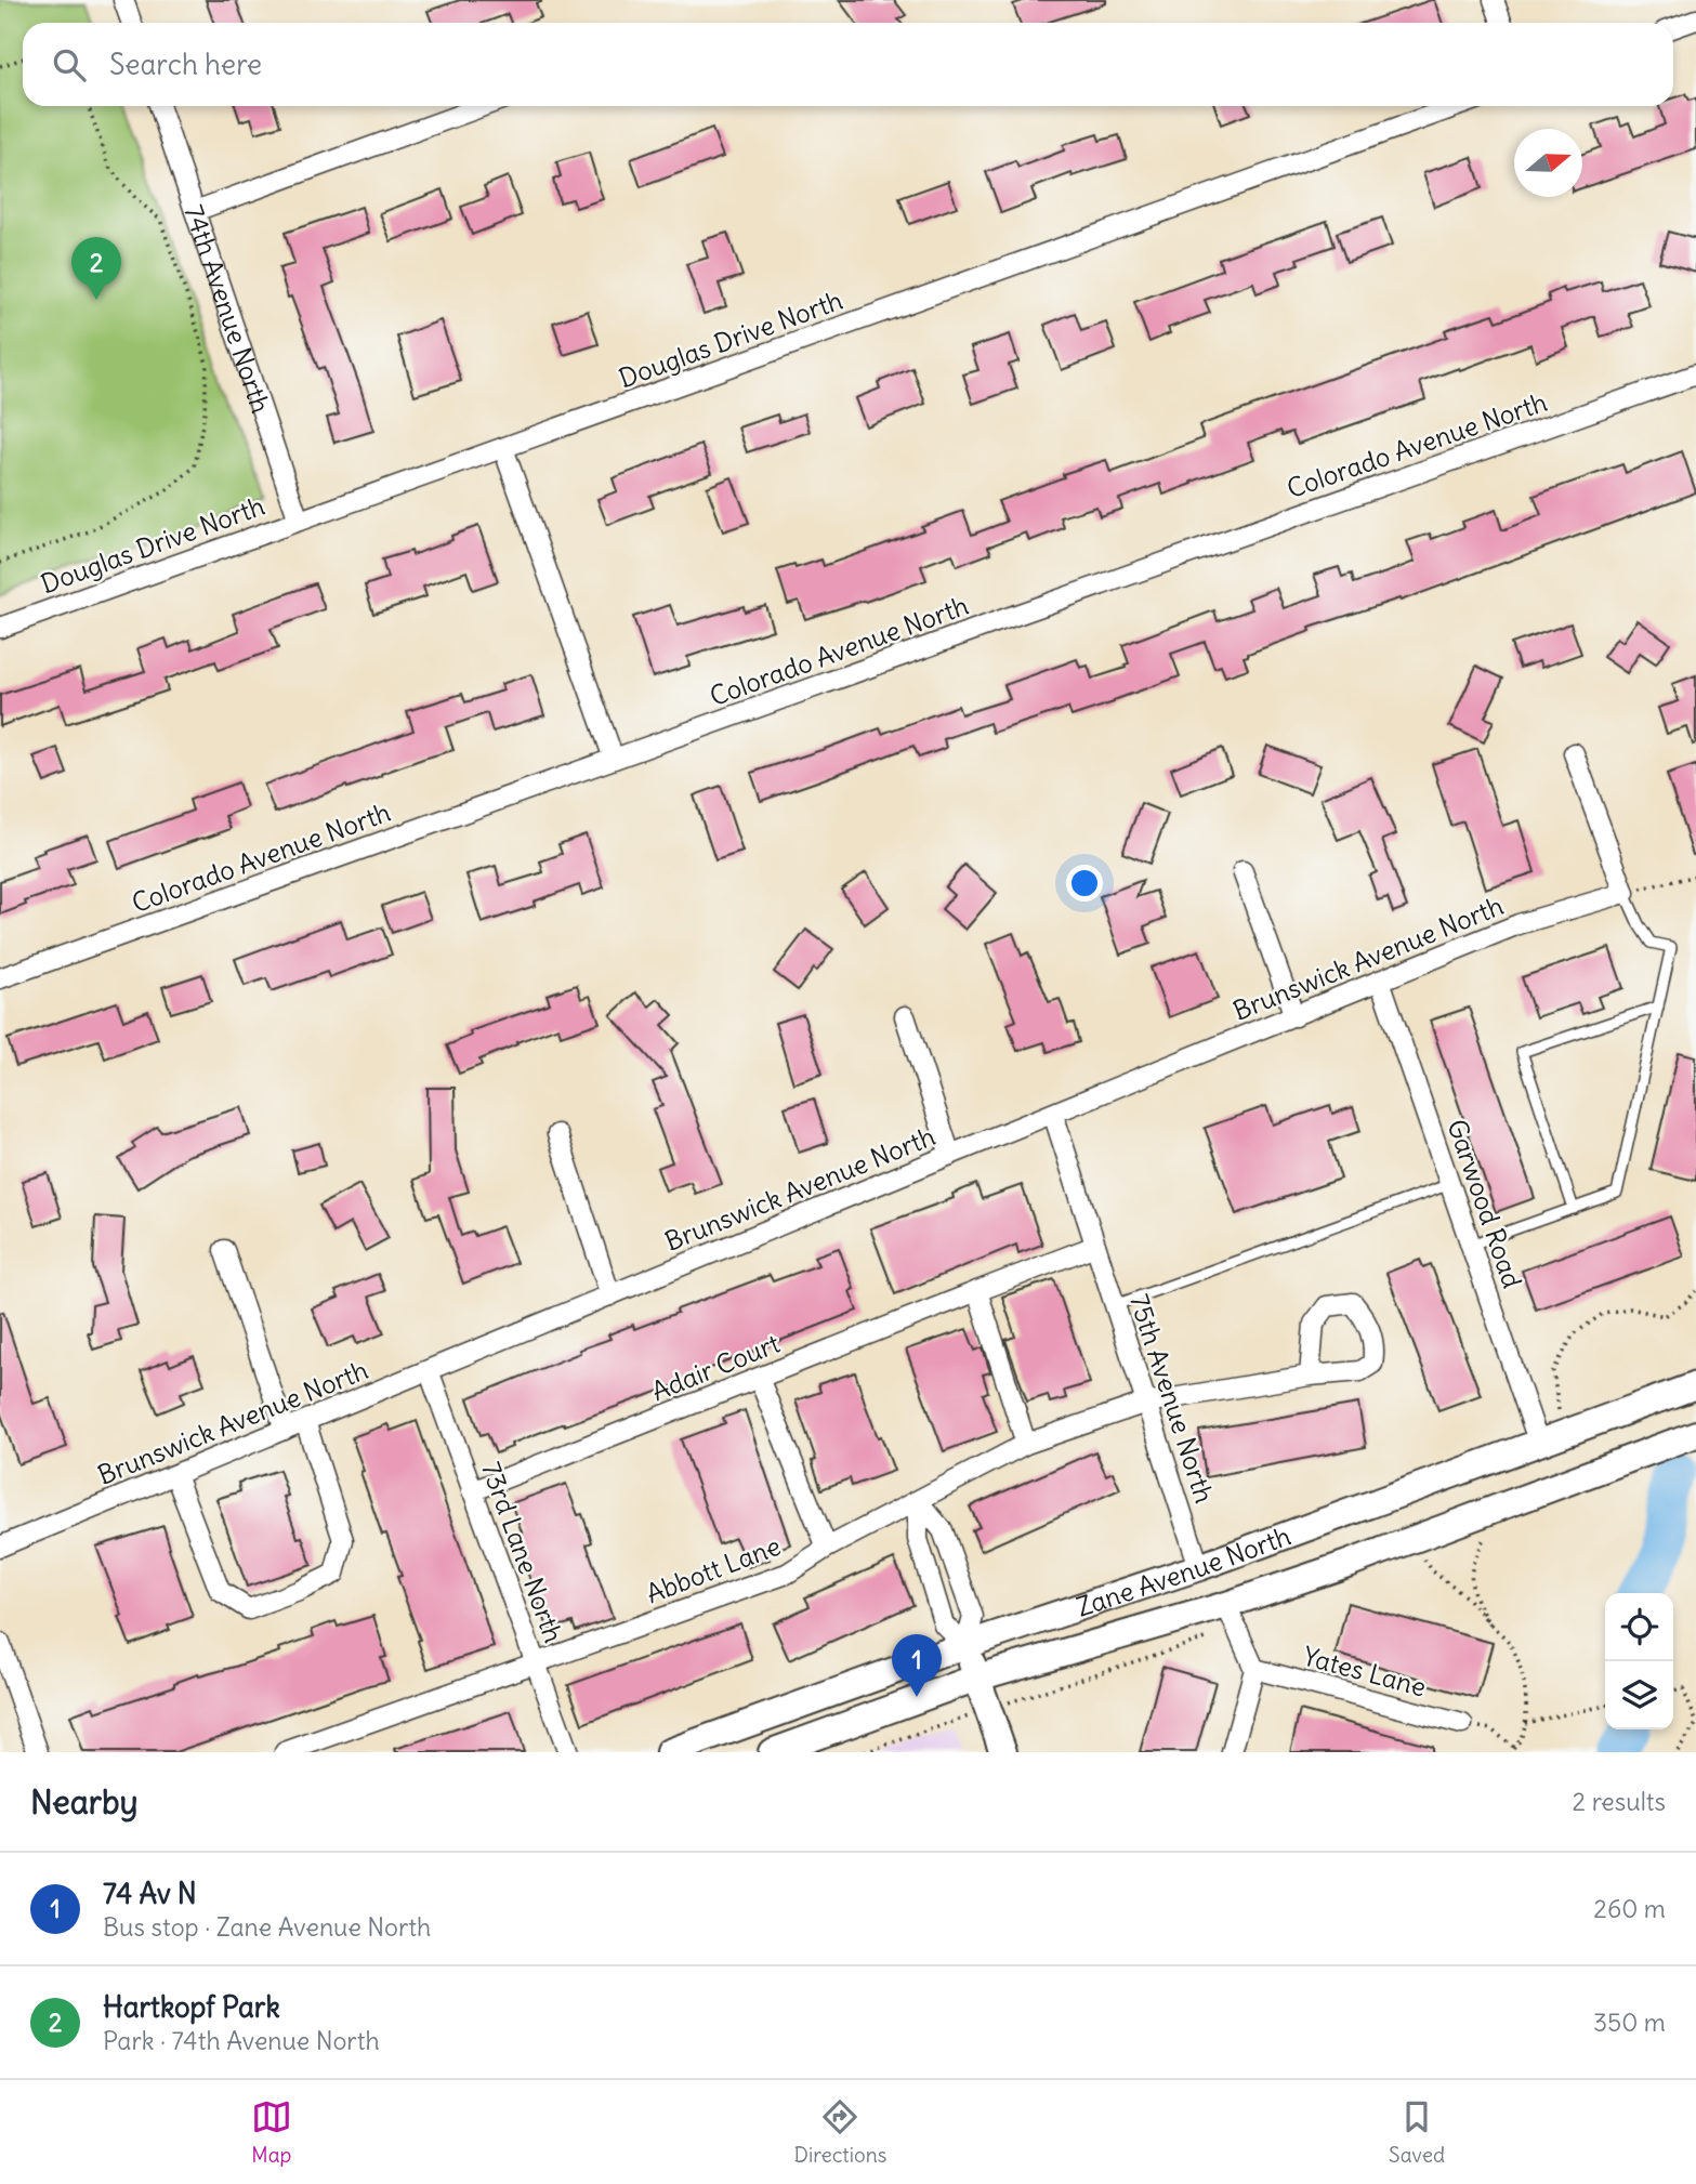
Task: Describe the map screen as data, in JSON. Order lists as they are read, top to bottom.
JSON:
{
  "streets": {
    "street": [
      "74th Avenue North",
      "Douglas Drive North",
      "Colorado Avenue North",
      "Brunswick Avenue North",
      "Garwood Road",
      "Adair Court",
      "75th Avenue North",
      "73rd Lane North",
      "Abbott Lane",
      "Zane Avenue North",
      "Yates Lane"
    ]
  },
  "crossings": [
    ["74th Avenue North", "Douglas Drive North"],
    ["Brunswick Avenue North", "Garwood Road"],
    ["Brunswick Avenue North", "75th Avenue North"],
    ["Brunswick Avenue North", "73rd Lane North"],
    ["Garwood Road", "Zane Avenue North"],
    ["Adair Court", "73rd Lane North"],
    ["75th Avenue North", "Abbott Lane"],
    ["75th Avenue North", "Zane Avenue North"],
    ["73rd Lane North", "Abbott Lane"]
  ],
  "north": "right",
  "page": {
    "search": "Search here",
    "pins": ["2", "1"],
    "heading": ["Nearby", "2 results"],
    "list": [
      {
        "mark": "1",
        "name": "74 Av N",
        "note": "Bus stop · Zane Avenue North",
        "value": "260 m"
      },
      {
        "mark": "2",
        "name": "Hartkopf Park",
        "note": "Park · 74th Avenue North",
        "value": "350 m"
      }
    ],
    "nav": ["Map", "Directions", "Saved"]
  }
}
